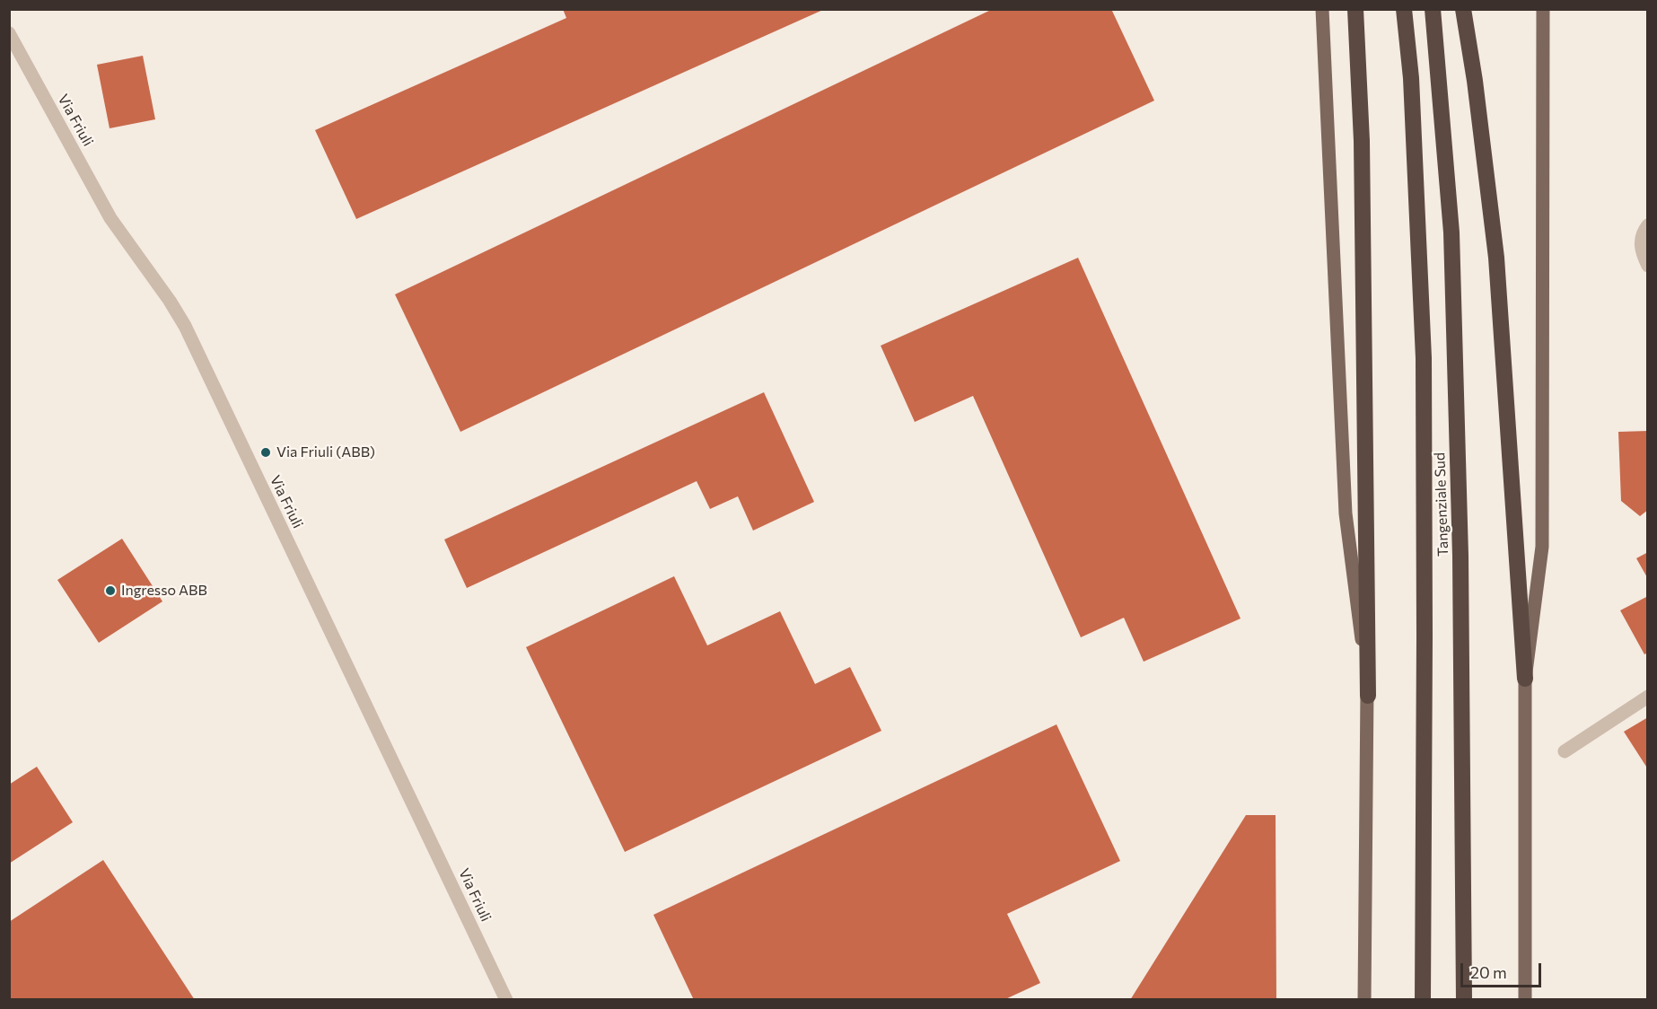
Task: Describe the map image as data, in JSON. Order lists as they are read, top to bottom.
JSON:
{
  "streets": {
    "highway": ["Tangenziale Sud"],
    "street": ["Via Friuli"]
  },
  "places": ["Via Friuli (ABB)", "Ingresso ABB"],
  "scale_bar": "20 m"
}
